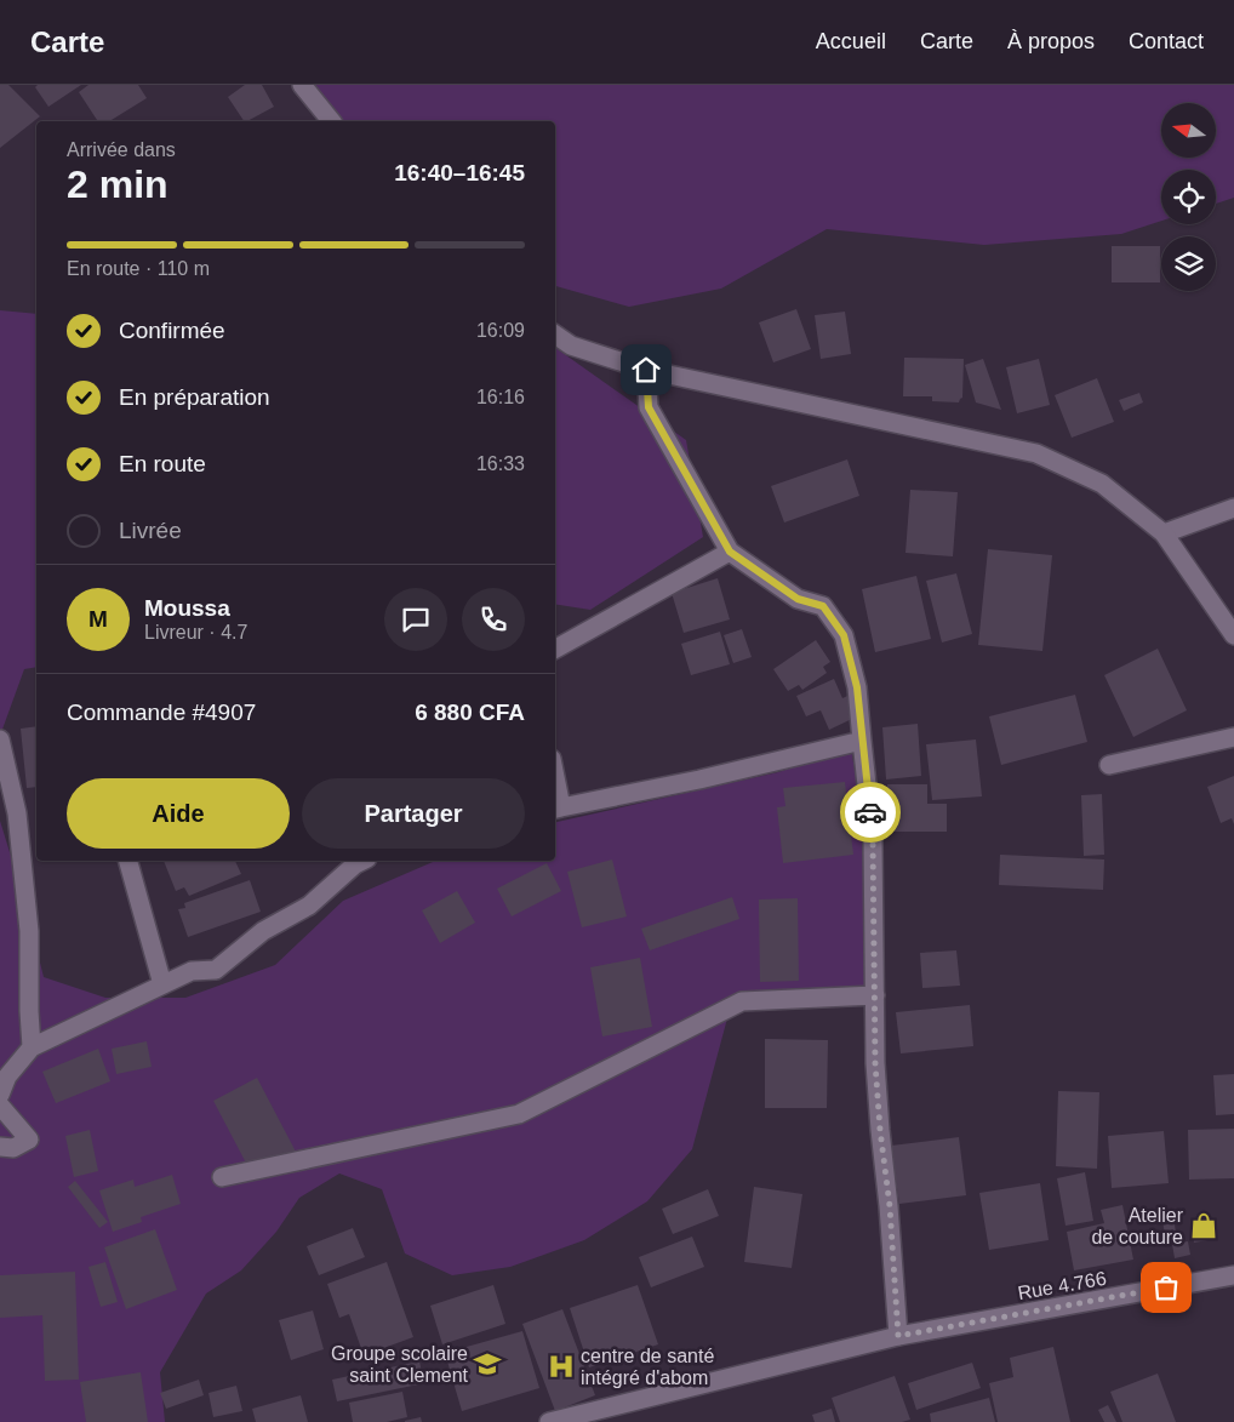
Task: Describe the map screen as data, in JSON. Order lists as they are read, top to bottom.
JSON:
{
  "streets": {
    "street": ["Rue 4.766"]
  },
  "places": {
    "shop": ["Atelier de couture"],
    "school or university": ["Groupe scolaire saint Clement"],
    "hospital": ["centre de santé intégré d'abom"]
  },
  "north": "left",
  "page": {
    "header": "Carte",
    "nav": [
      "Accueil",
      "Carte",
      "À propos",
      "Contact"
    ],
    "heading": ["2 min", "Arrivée dans", "16:40–16:45"],
    "panel": [
      "Moussa",
      "Livreur · 4.7",
      "Commande #4907",
      "6 880 CFA"
    ],
    "bar": "En route · 110 m",
    "list": [
      ["Confirmée", "16:09"],
      ["En préparation", "16:16"],
      ["En route", "16:33"],
      "Livrée"
    ],
    "round": "M",
    "buttons": ["Aide", "Partager"]
  }
}
